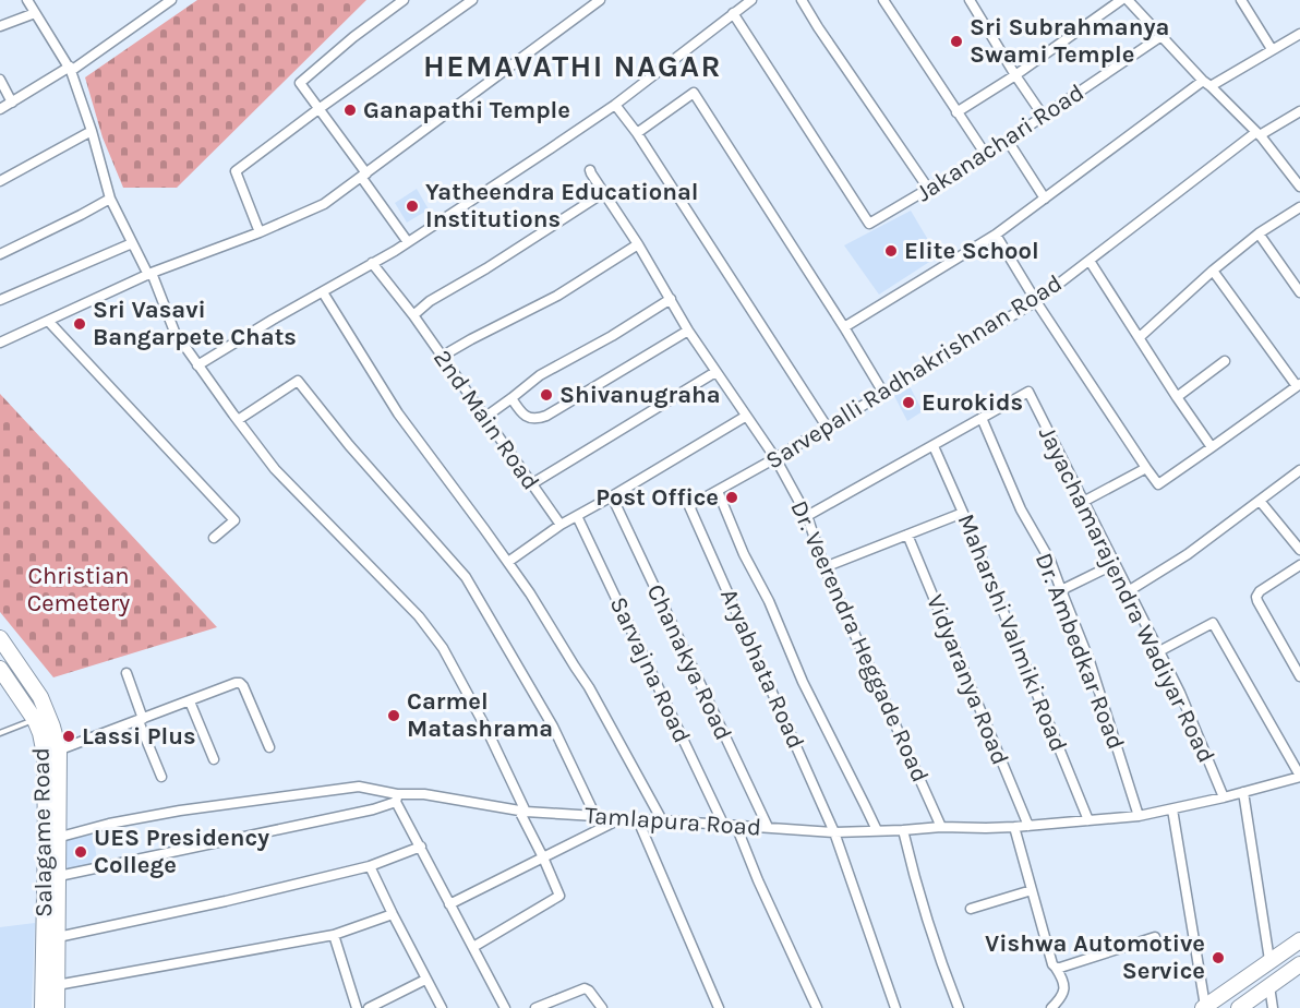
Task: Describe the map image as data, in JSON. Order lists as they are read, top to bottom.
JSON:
{
  "streets": {
    "main road": ["Salagame Road"],
    "street": [
      "Jakanachari Road",
      "Sarvepalli Radhakrishnan Road",
      "2nd Main Road",
      "Jayachamarajendra Wadiyar Road",
      "Maharshi Valmiki Road",
      "Dr. Veerendra Heggade Road",
      "Dr. Ambedkar Road",
      "Chanakya Road",
      "Aryabhata Road",
      "Sarvajna Road",
      "Vidyaranya Road",
      "Tamlapura Road"
    ]
  },
  "crossings": [
    ["Sarvepalli Radhakrishnan Road", "Dr. Veerendra Heggade Road"],
    ["Sarvepalli Radhakrishnan Road", "Aryabhata Road"],
    ["Jayachamarajendra Wadiyar Road", "Dr. Ambedkar Road"],
    ["Jayachamarajendra Wadiyar Road", "Tamlapura Road"],
    ["Maharshi Valmiki Road", "Tamlapura Road"],
    ["Dr. Veerendra Heggade Road", "Tamlapura Road"],
    ["Dr. Ambedkar Road", "Tamlapura Road"],
    ["Chanakya Road", "Tamlapura Road"],
    ["Aryabhata Road", "Tamlapura Road"],
    ["Sarvajna Road", "Tamlapura Road"],
    ["Vidyaranya Road", "Tamlapura Road"],
    ["Tamlapura Road", "Salagame Road"]
  ],
  "districts": ["HEMAVATHI NAGAR"],
  "parks": ["Christian Cemetery"],
  "places": [
    "Sri Subrahmanya Swami Temple",
    "Ganapathi Temple",
    "Yatheendra Educational Institutions",
    "Elite School",
    "Sri Vasavi Bangarpete Chats",
    "Shivanugraha",
    "Eurokids",
    "Post Office",
    "Carmel Matashrama",
    "Lassi Plus",
    "UES Presidency College",
    "Vishwa Automotive Service"
  ]
}
